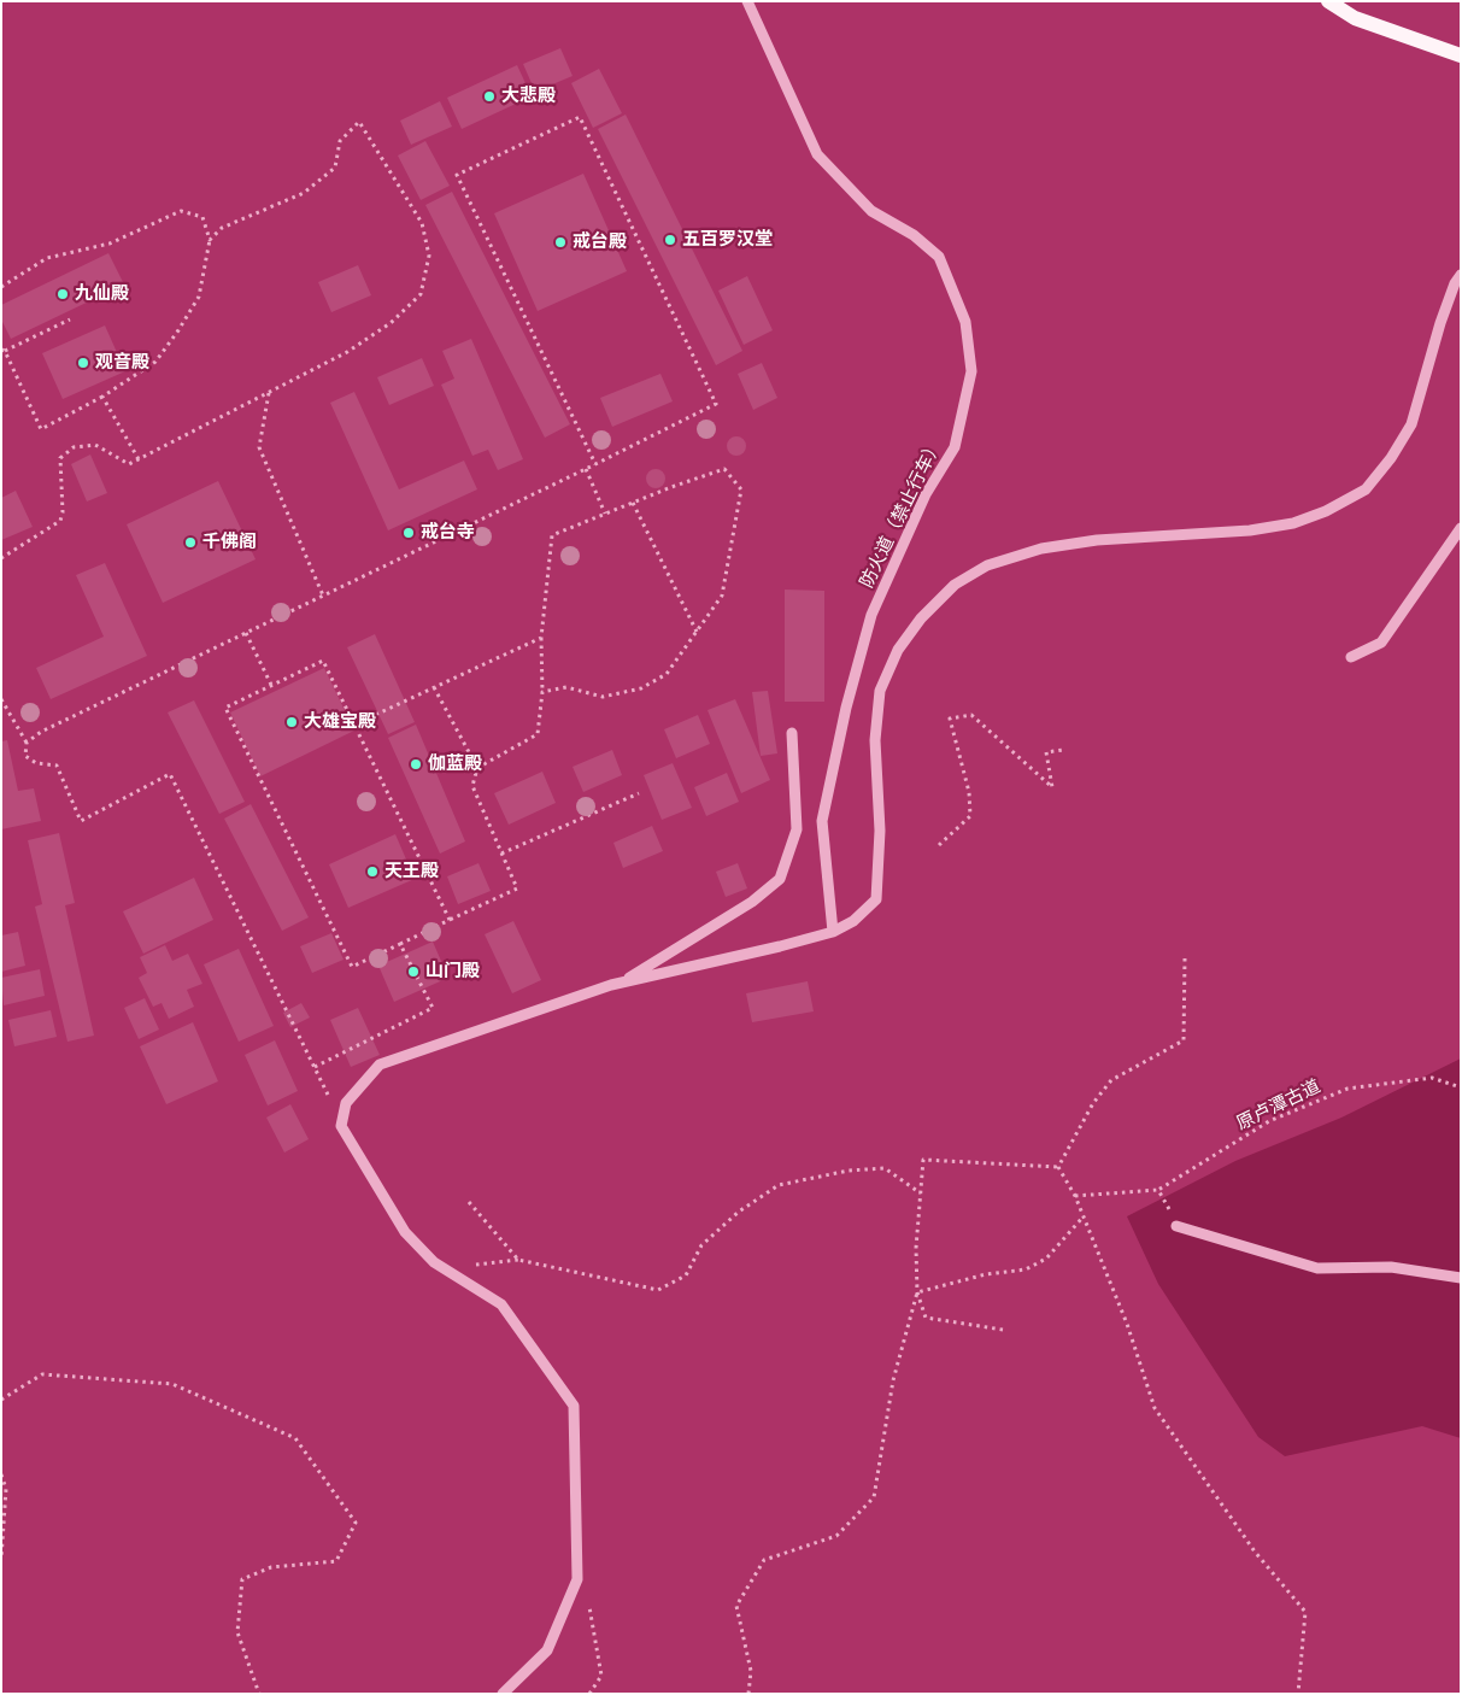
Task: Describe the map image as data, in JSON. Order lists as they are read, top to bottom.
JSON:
{
  "streets": {
    "street": ["防火道（禁止行车）"],
    "path": ["原卢潭古道"]
  },
  "places": [
    "大悲殿",
    "五百罗汉堂",
    "戒台殿",
    "九仙殿",
    "观音殿",
    "戒台寺",
    "千佛阁",
    "大雄宝殿",
    "伽蓝殿",
    "天王殿",
    "山门殿"
  ]
}
